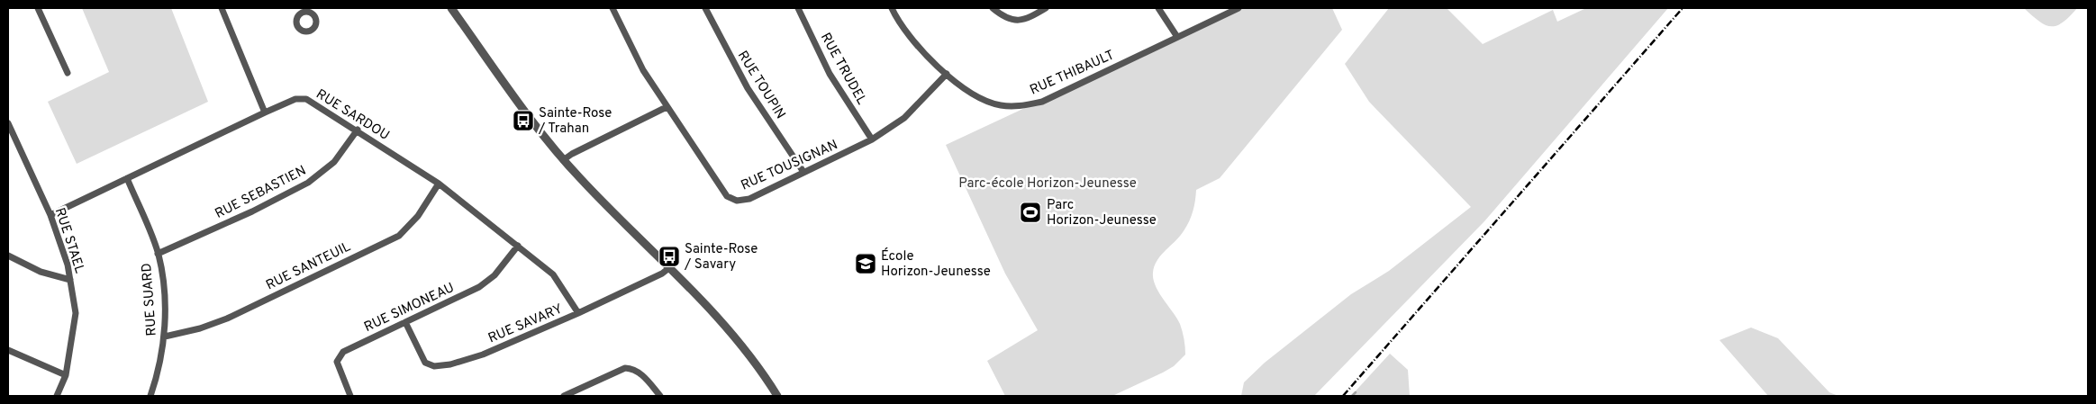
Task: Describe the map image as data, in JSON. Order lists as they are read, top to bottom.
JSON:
{
  "streets": {
    "street": [
      "RUE TRUDEL",
      "RUE THIBAULT",
      "RUE TOUPIN",
      "RUE SARDOU",
      "RUE TOUSIGNAN",
      "RUE SEBASTIEN",
      "RUE STAEL",
      "RUE SANTEUIL",
      "RUE SUARD",
      "RUE SIMONEAU",
      "RUE SAVARY"
    ]
  },
  "crossings": [
    ["RUE TRUDEL", "RUE TOUSIGNAN"],
    ["RUE THIBAULT", "RUE TOUSIGNAN"],
    ["RUE TOUPIN", "RUE TOUSIGNAN"],
    ["RUE SARDOU", "RUE SEBASTIEN"],
    ["RUE SARDOU", "RUE STAEL"],
    ["RUE SARDOU", "RUE SANTEUIL"],
    ["RUE SARDOU", "RUE SUARD"],
    ["RUE SARDOU", "RUE SIMONEAU"],
    ["RUE SARDOU", "RUE SAVARY"],
    ["RUE SEBASTIEN", "RUE SUARD"],
    ["RUE SANTEUIL", "RUE SUARD"],
    ["RUE SIMONEAU", "RUE SAVARY"]
  ],
  "parks": ["Parc-école Horizon-Jeunesse"],
  "places": {
    "bus stop": ["Sainte-Rose / Trahan", "Sainte-Rose / Savary"],
    "sports": ["Parc Horizon-Jeunesse"],
    "school or university": ["École Horizon-Jeunesse"]
  }
}
